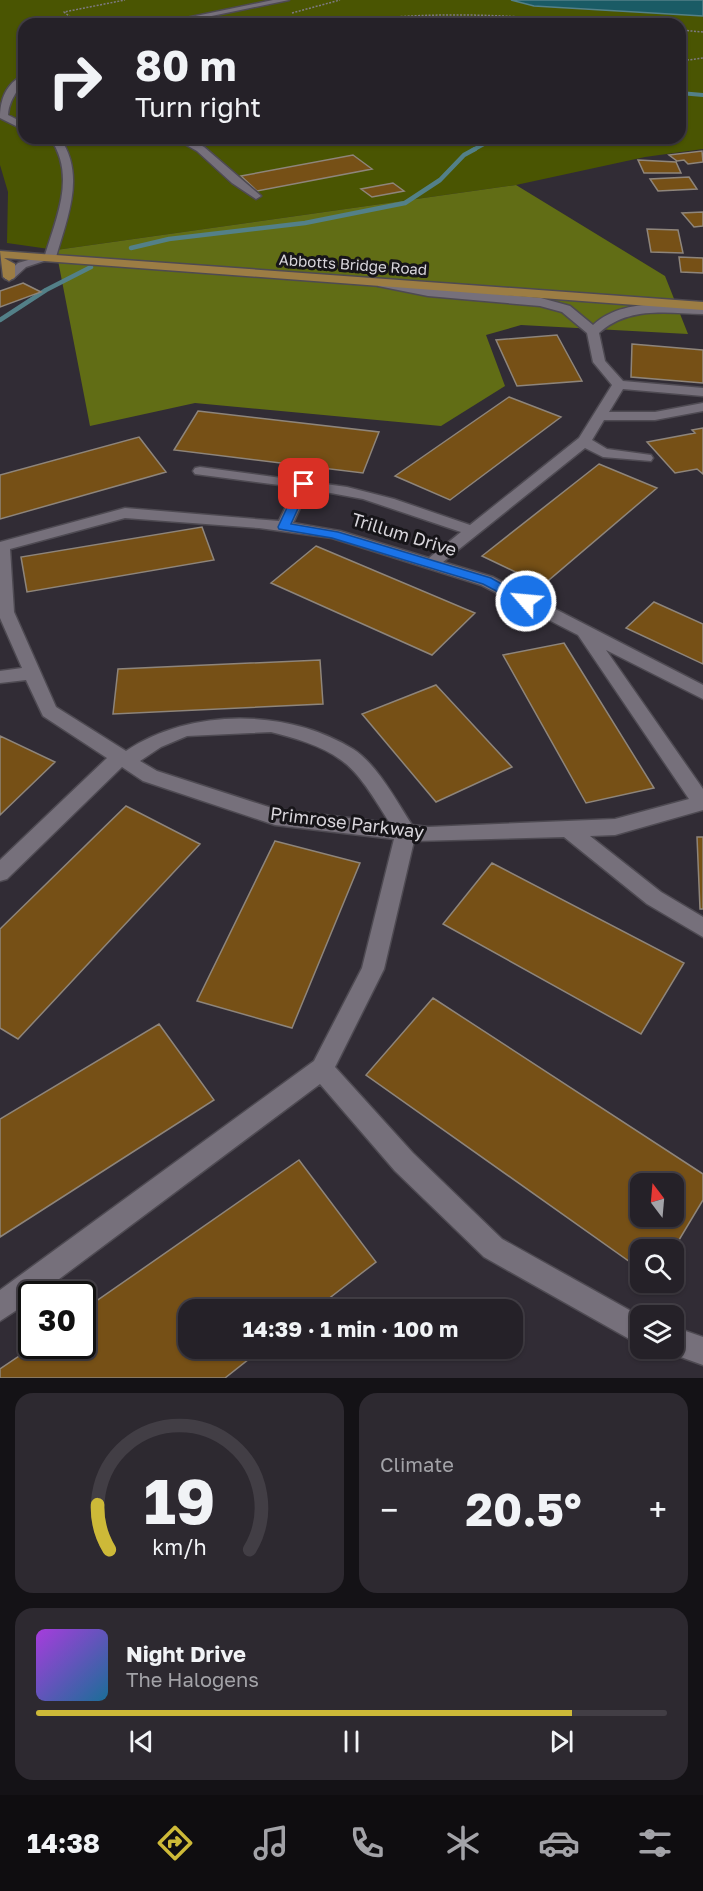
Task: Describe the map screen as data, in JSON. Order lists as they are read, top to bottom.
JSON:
{
  "streets": {
    "main road": ["Abbotts Bridge Road"],
    "street": ["Trillum Drive", "Primrose Parkway"]
  },
  "crossings": [
    ["Trillum Drive", "Primrose Parkway"]
  ],
  "north": "top",
  "page": {
    "turn": ["80 m", "Turn right"],
    "limit": "30",
    "trip": "14:39 · 1 min · 100 m",
    "tile": "Climate",
    "heat": ["−", "20.5°", "+"],
    "song": ["Night Drive", "The Halogens"],
    "tabs": "14:38",
    "gauge": ["19", "km/h"]
  }
}
